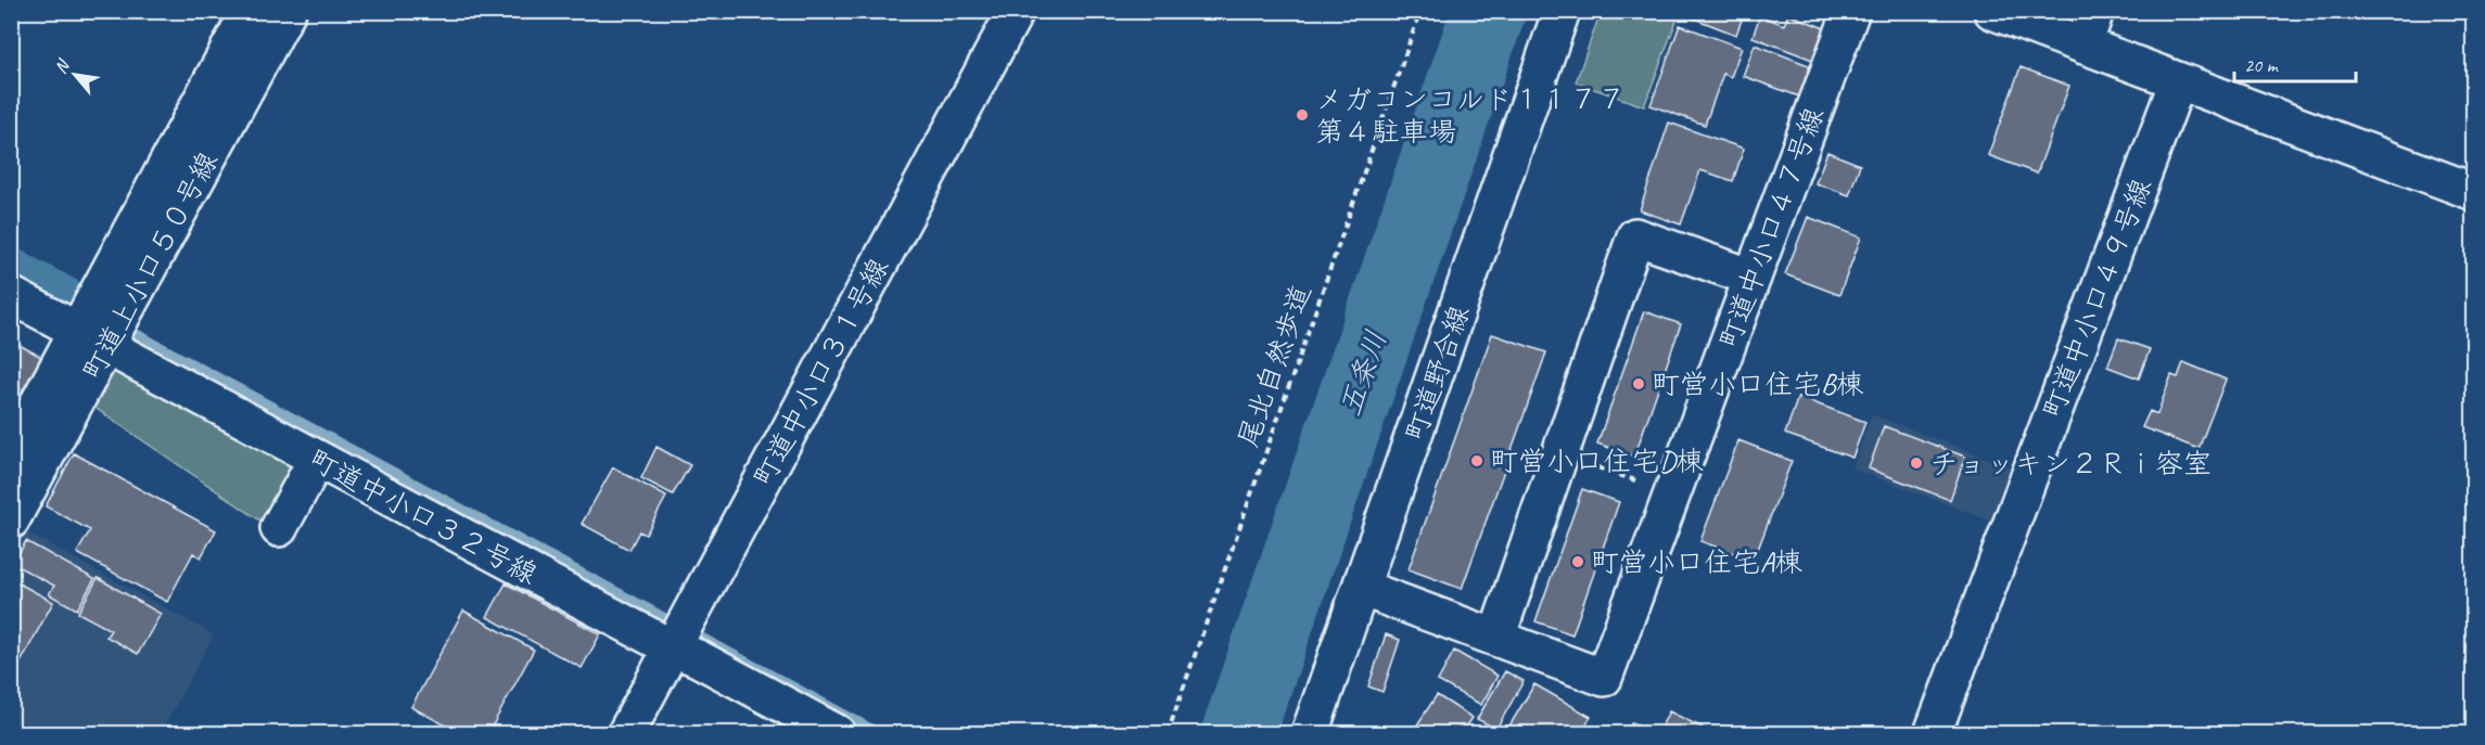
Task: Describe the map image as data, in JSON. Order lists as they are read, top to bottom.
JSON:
{
  "streets": {
    "street": [
      "町道中小口４７号線",
      "町道上小口５０号線",
      "町道中小口４９号線",
      "町道中小口３１号線",
      "町道野合線",
      "町道中小口３２号線"
    ],
    "path": ["尾北自然歩道"]
  },
  "crossings": [
    ["町道中小口４７号線", "町道野合線"],
    ["町道上小口５０号線", "町道中小口３２号線"],
    ["町道中小口３１号線", "町道中小口３２号線"]
  ],
  "water": ["五条川"],
  "places": [
    "メガコンコルド１１７７ 第４駐車場",
    "町営小口住宅B棟",
    "町営小口住宅D棟",
    "チョッキン２Ｒｉ容室",
    "町営小口住宅A棟"
  ],
  "scale_bar": "20 m",
  "north": "top left"
}
